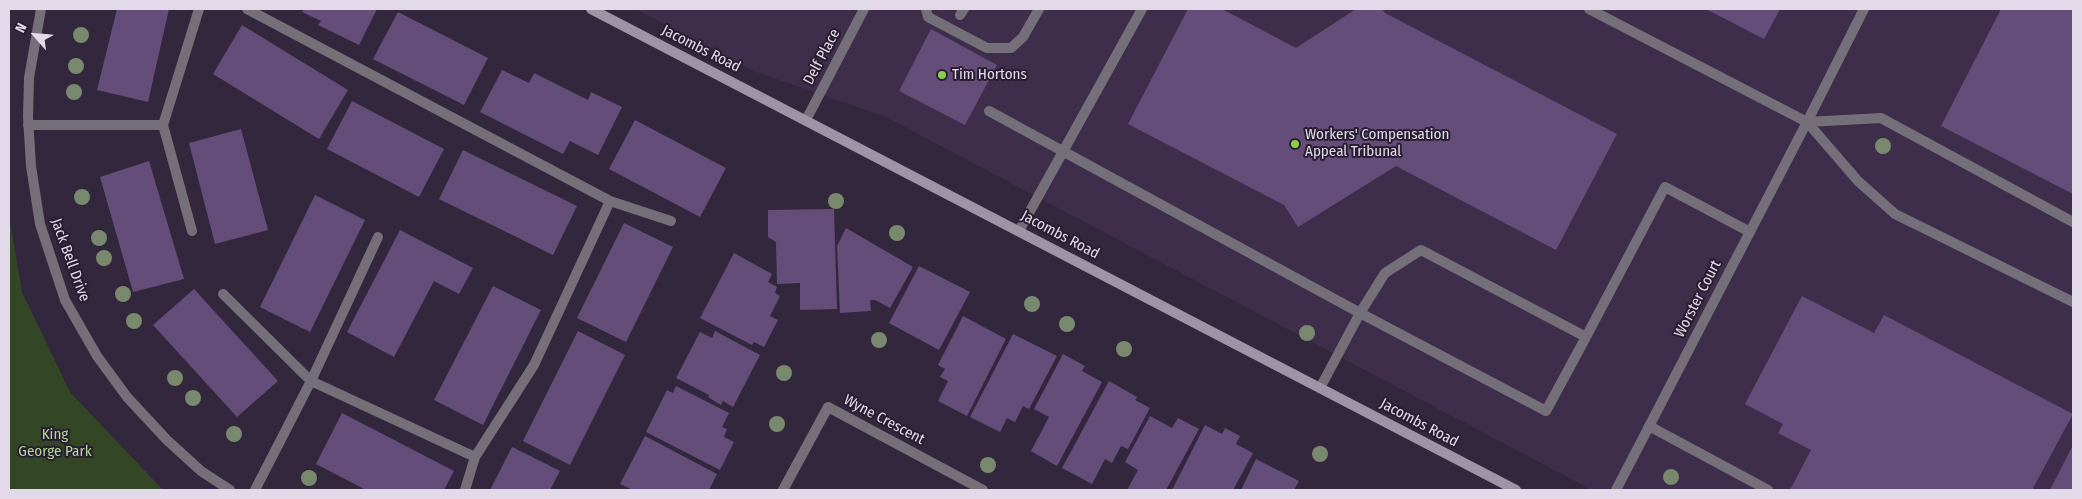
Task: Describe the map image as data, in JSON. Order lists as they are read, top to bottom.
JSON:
{
  "streets": {
    "street": [
      "Jacombs Road",
      "Delf Place",
      "Jack Bell Drive",
      "Worster Court",
      "Wyne Crescent"
    ]
  },
  "crossings": [
    ["Jacombs Road", "Delf Place"]
  ],
  "parks": ["King George Park"],
  "places": ["Tim Hortons", "Workers' Compensation Appeal Tribunal"],
  "north": "top left"
}
